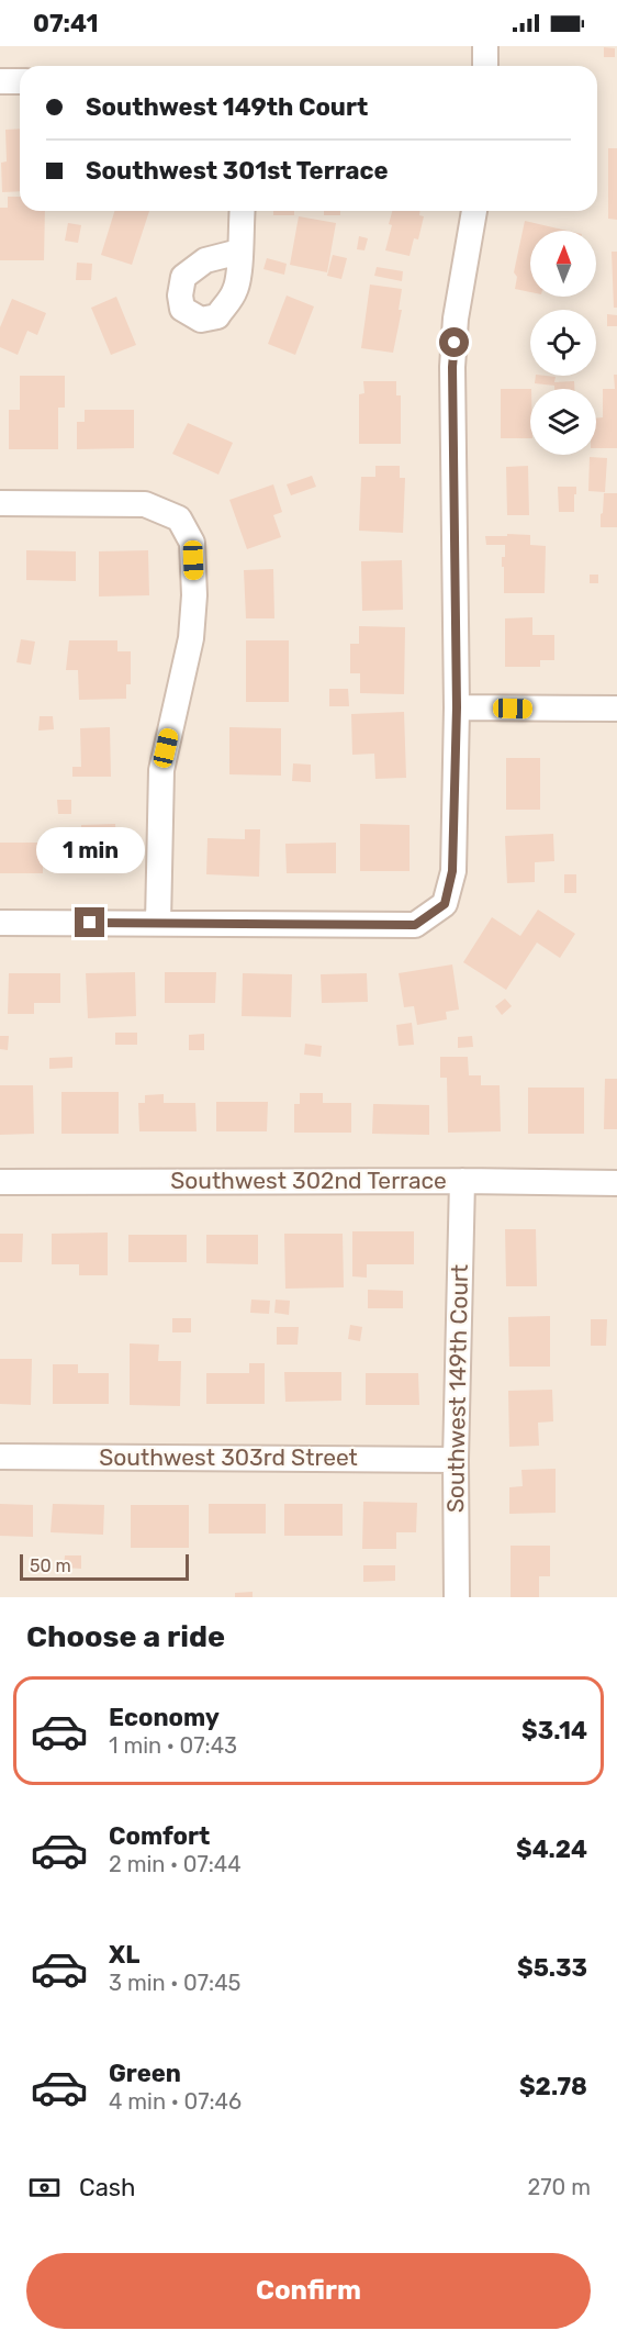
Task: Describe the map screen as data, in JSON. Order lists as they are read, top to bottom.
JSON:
{
  "streets": {
    "street": ["Southwest 302nd Terrace", "Southwest 149th Court", "Southwest 303rd Street"]
  },
  "crossings": [
    ["Southwest 302nd Terrace", "Southwest 149th Court"],
    ["Southwest 149th Court", "Southwest 303rd Street"]
  ],
  "scale_bar": "50 m",
  "north": "top",
  "page": {
    "status": "07:41",
    "banner": ["Southwest 149th Court", "Southwest 301st Terrace"],
    "bubble": "1 min",
    "scale": "50 m",
    "heading": "Choose a ride",
    "list": [
      {
        "name": "Economy",
        "note": "1 min · 07:43",
        "value": "$3.14"
      },
      {
        "name": "Comfort",
        "note": "2 min · 07:44",
        "value": "$4.24"
      },
      {
        "name": "XL",
        "note": "3 min · 07:45",
        "value": "$5.33"
      },
      {
        "name": "Green",
        "note": "4 min · 07:46",
        "value": "$2.78"
      }
    ],
    "pay": ["Cash", "270 m"],
    "buttons": "Confirm"
  }
}
